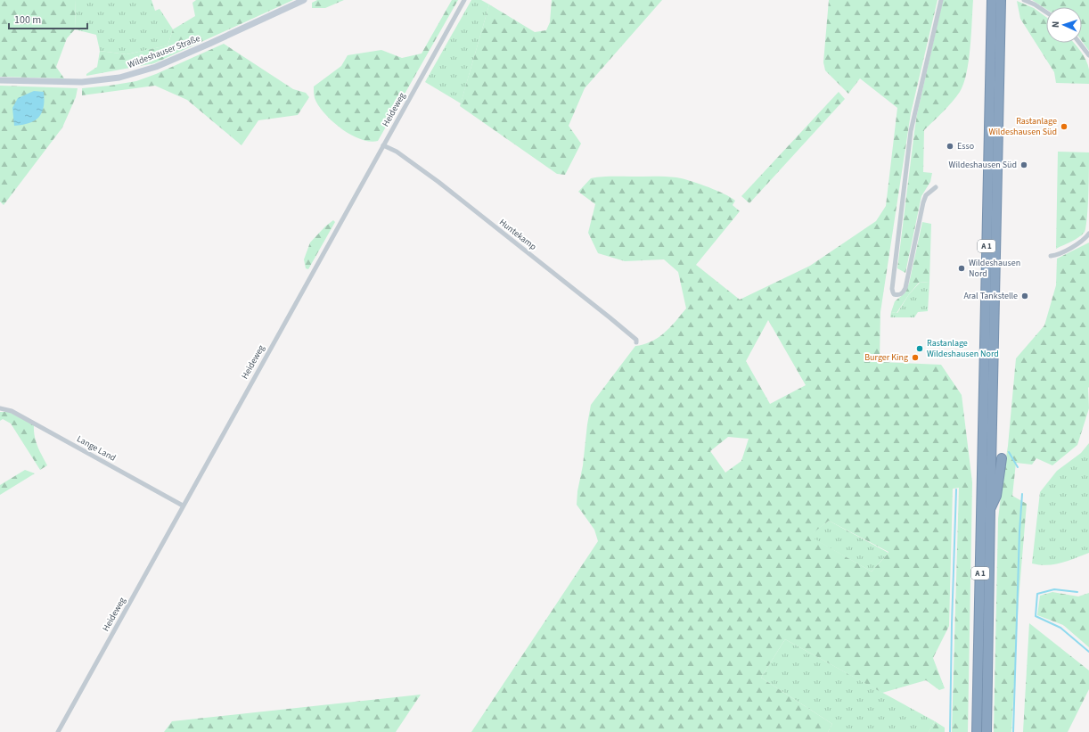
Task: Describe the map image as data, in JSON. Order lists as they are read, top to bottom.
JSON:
{
  "streets": {
    "highway": ["A 1"],
    "main road": ["Wildeshauser Straße"],
    "street": ["Heideweg", "Huntekamp", "Lange Land"]
  },
  "crossings": [
    ["Heideweg", "Huntekamp"],
    ["Heideweg", "Lange Land"]
  ],
  "places": [
    "Rastanlage Wildeshausen Süd",
    "Esso",
    "Wildeshausen Süd",
    "Wildeshausen Nord",
    "Aral Tankstelle",
    "Rastanlage Wildeshausen Nord",
    "Burger King"
  ],
  "scale_bar": "100 m",
  "north": "left"
}
